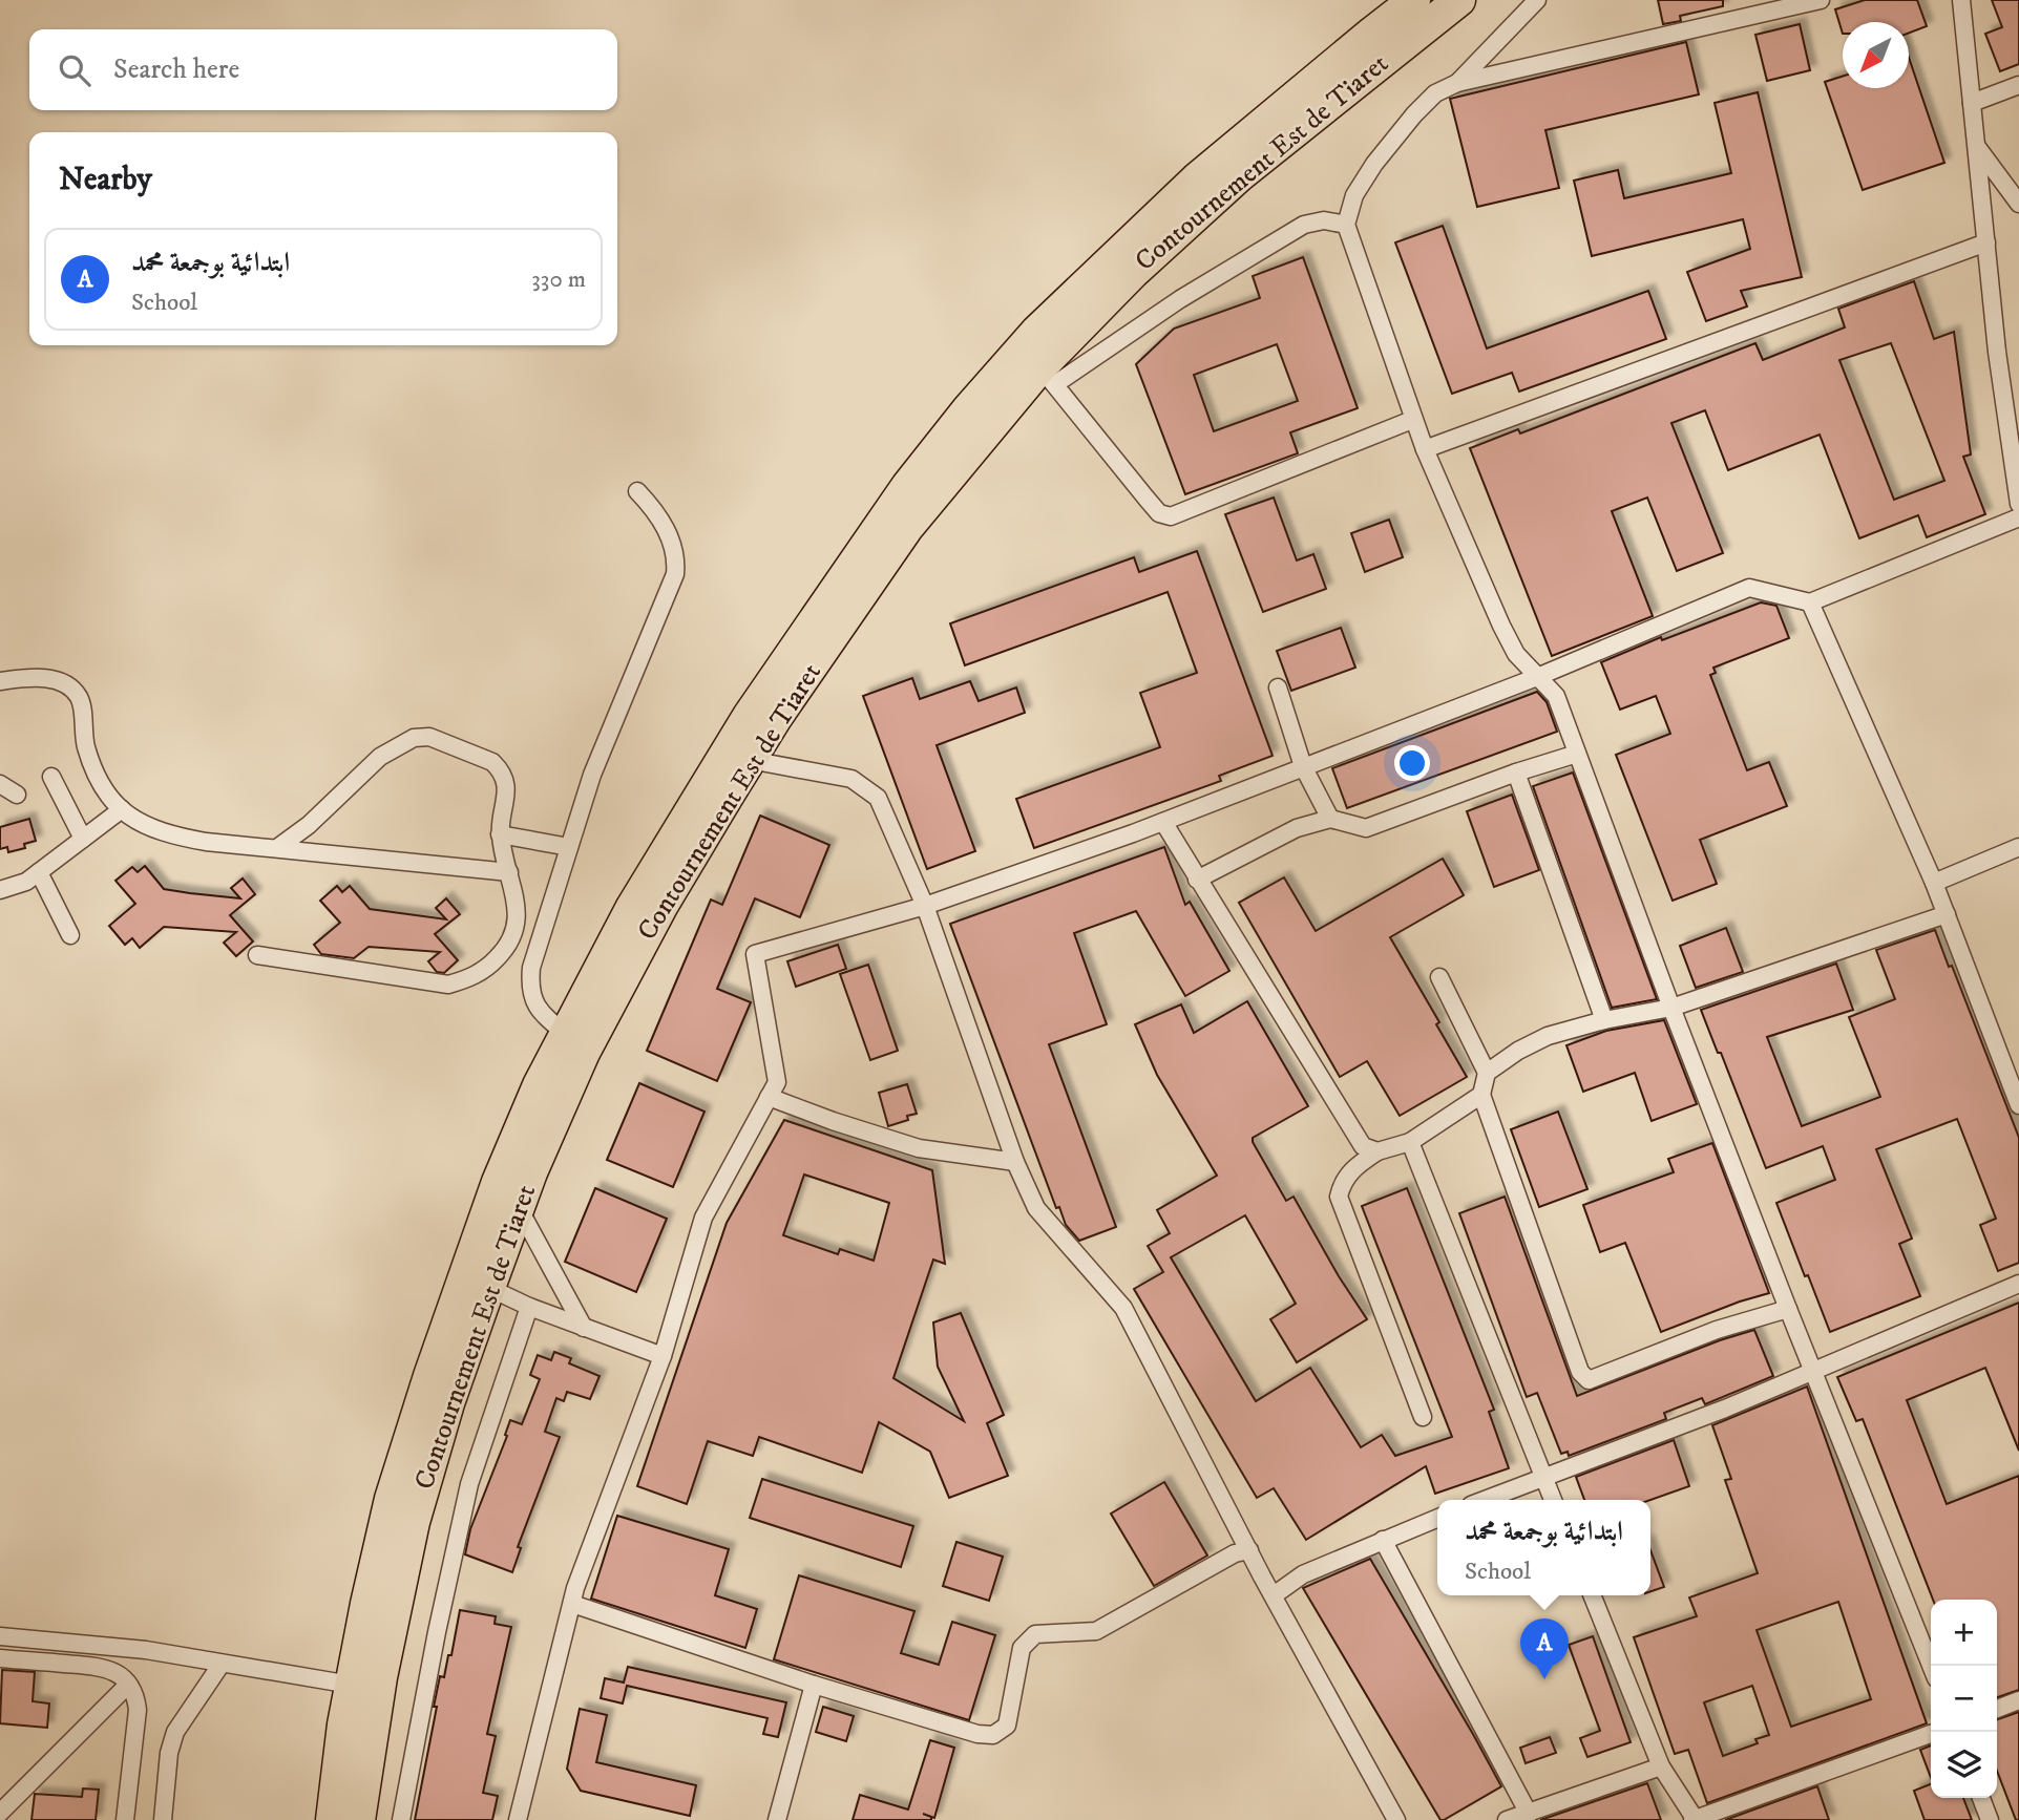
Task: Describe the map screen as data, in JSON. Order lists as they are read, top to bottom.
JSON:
{
  "streets": {
    "highway": ["Contournement Est de Tiaret"]
  },
  "north": "bottom left",
  "page": {
    "search": "Search here",
    "heading": "Nearby",
    "list": [
      {
        "mark": "A",
        "name": "ابتدائية بوجمعة محمد",
        "note": "School",
        "value": "330 m"
      }
    ],
    "popup": ["ابتدائية بوجمعة محمد", "School"],
    "map_buttons": ["+", "−"],
    "pins": "A"
  }
}
